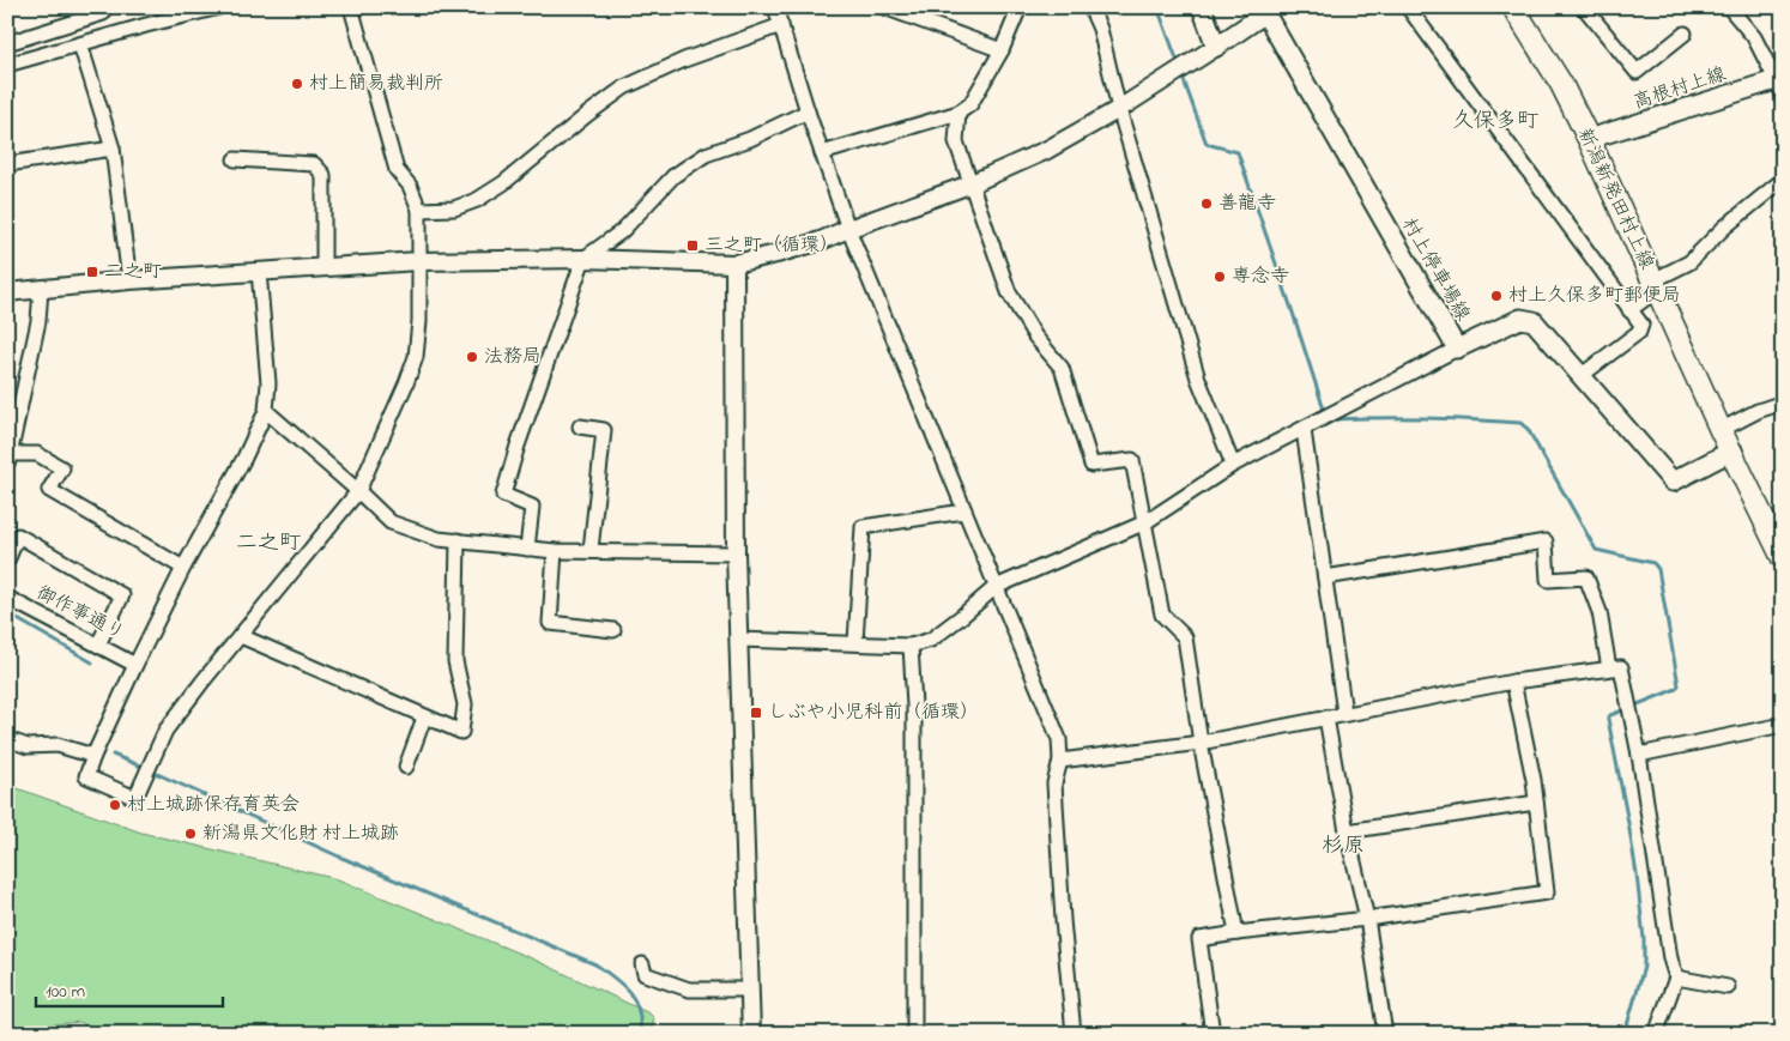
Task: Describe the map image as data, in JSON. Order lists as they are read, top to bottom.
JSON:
{
  "streets": {
    "main road": ["高根村上線", "新潟新発田村上線", "村上停車場線"],
    "street": ["御作事通り"]
  },
  "crossings": [
    ["高根村上線", "新潟新発田村上線"],
    ["新潟新発田村上線", "村上停車場線"]
  ],
  "districts": ["久保多町", "二之町", "杉原"],
  "places": {
    "other": [
      "村上簡易裁判所",
      "善龍寺",
      "専念寺",
      "村上久保多町郵便局",
      "法務局",
      "村上城跡保存育英会",
      "新潟県文化財 村上城跡"
    ],
    "transit": ["三之町（循環）", "二之町", "しぶや小児科前（循環）"]
  },
  "scale_bar": "100 m"
}
